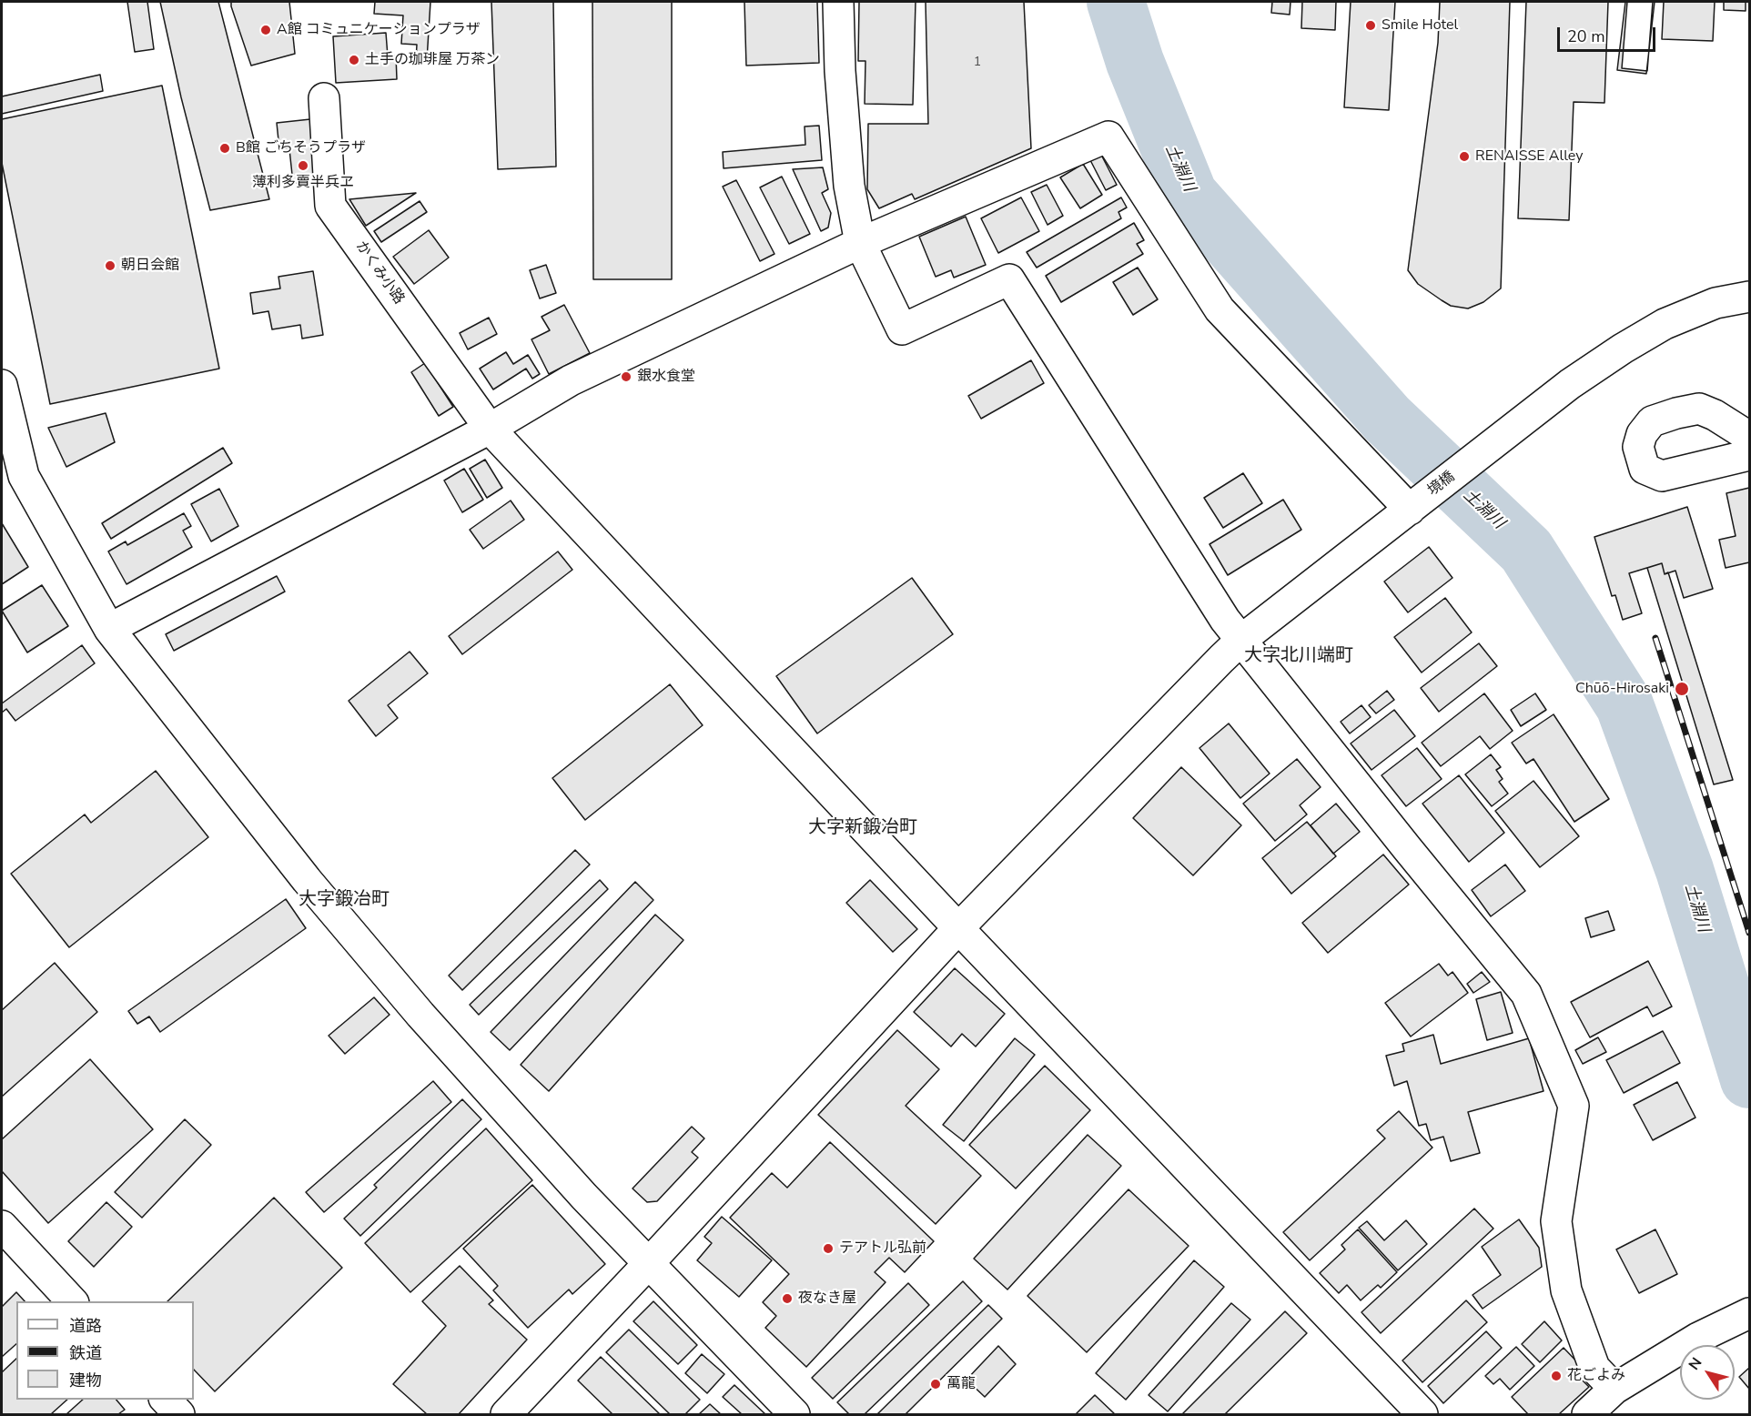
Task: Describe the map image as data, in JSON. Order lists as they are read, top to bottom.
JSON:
{
  "streets": {
    "street": ["かくみ小路", "境橋"]
  },
  "crossings": [
    ["かくみ小路", "境橋"]
  ],
  "districts": ["大字北川端町", "大字新鍛冶町", "大字鍛冶町"],
  "water": ["土淵川"],
  "places": [
    "Smile Hotel",
    "A館 コミュニケーションプラザ",
    "土手の珈琲屋 万茶ン",
    "B館 ごちそうプラザ",
    "RENAISSE Alley",
    "薄利多賣半兵ヱ",
    "朝日会館",
    "銀水食堂",
    "Chūō-Hirosaki",
    "テアトル弘前",
    "夜なき屋",
    "花ごよみ",
    "萬龍"
  ],
  "house_numbers": ["1"],
  "legend": ["道路", "鉄道", "建物"],
  "scale_bar": "20 m",
  "north": "top left"
}
